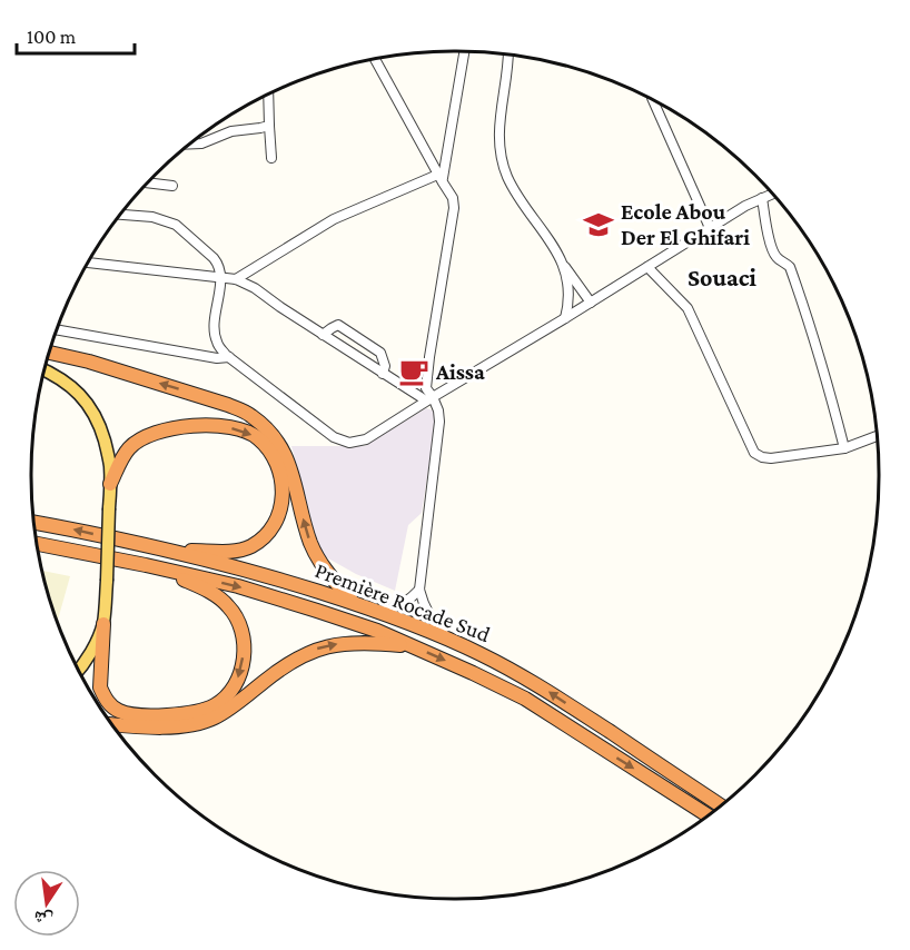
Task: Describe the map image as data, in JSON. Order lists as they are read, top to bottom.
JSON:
{
  "streets": {
    "highway": ["Première Rocade Sud"]
  },
  "districts": ["Souaci"],
  "places": {
    "school or university": ["Ecole Abou Der El Ghifari"],
    "cafe": ["Aissa"]
  },
  "scale_bar": "100 m",
  "north": "bottom"
}
